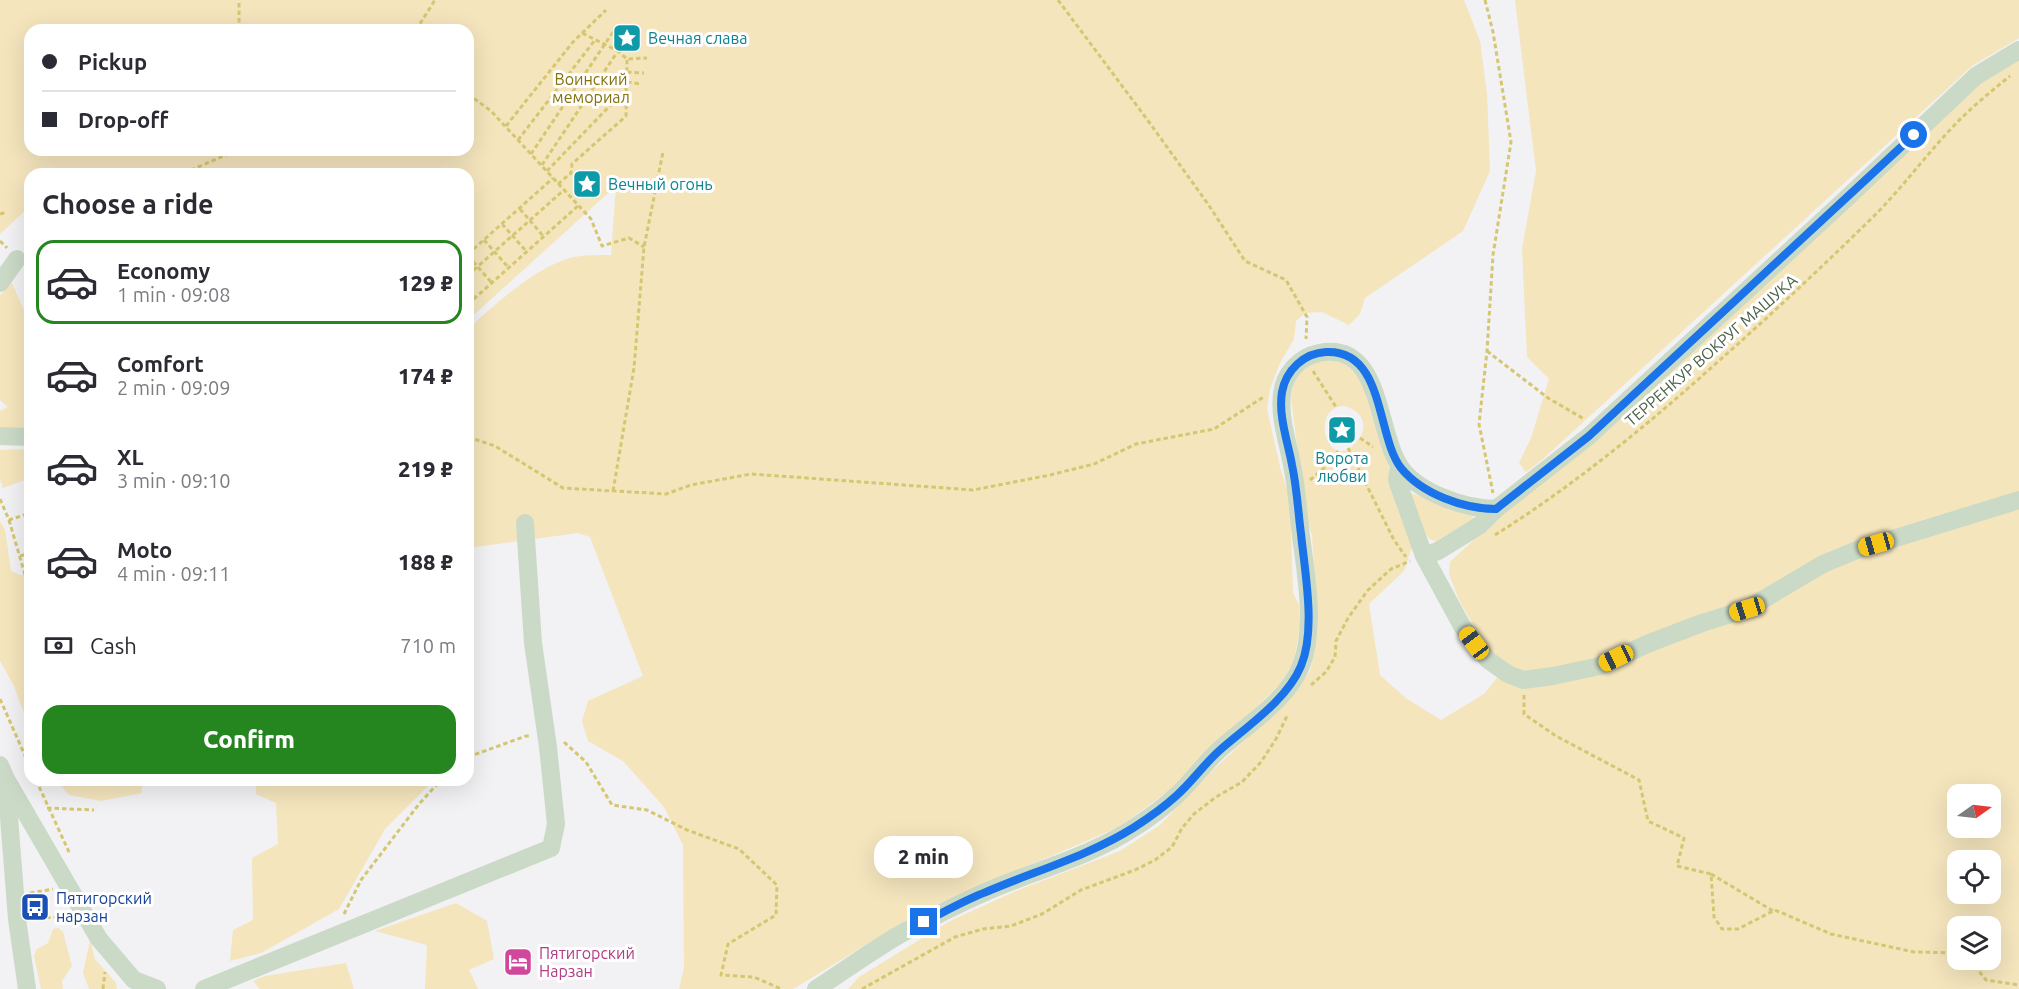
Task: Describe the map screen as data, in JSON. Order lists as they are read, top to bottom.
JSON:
{
  "streets": {
    "path": ["ТЕРРЕНКУР ВОКРУГ МАШУКА"]
  },
  "parks": ["Воинский мемориал"],
  "places": {
    "place": ["Вечная слава", "Вечный огонь", "Ворота любви"],
    "bus stop": ["Пятигорский нарзан"],
    "hotel": ["Пятигорский Нарзан"]
  },
  "north": "right",
  "page": {
    "banner": ["Pickup", "Drop-off"],
    "heading": "Choose a ride",
    "list": [
      {
        "name": "Economy",
        "note": "1 min · 09:08",
        "value": "129 ₽"
      },
      {
        "name": "Comfort",
        "note": "2 min · 09:09",
        "value": "174 ₽"
      },
      {
        "name": "XL",
        "note": "3 min · 09:10",
        "value": "219 ₽"
      },
      {
        "name": "Moto",
        "note": "4 min · 09:11",
        "value": "188 ₽"
      }
    ],
    "pay": ["Cash", "710 m"],
    "buttons": "Confirm",
    "bubble": "2 min"
  }
}
